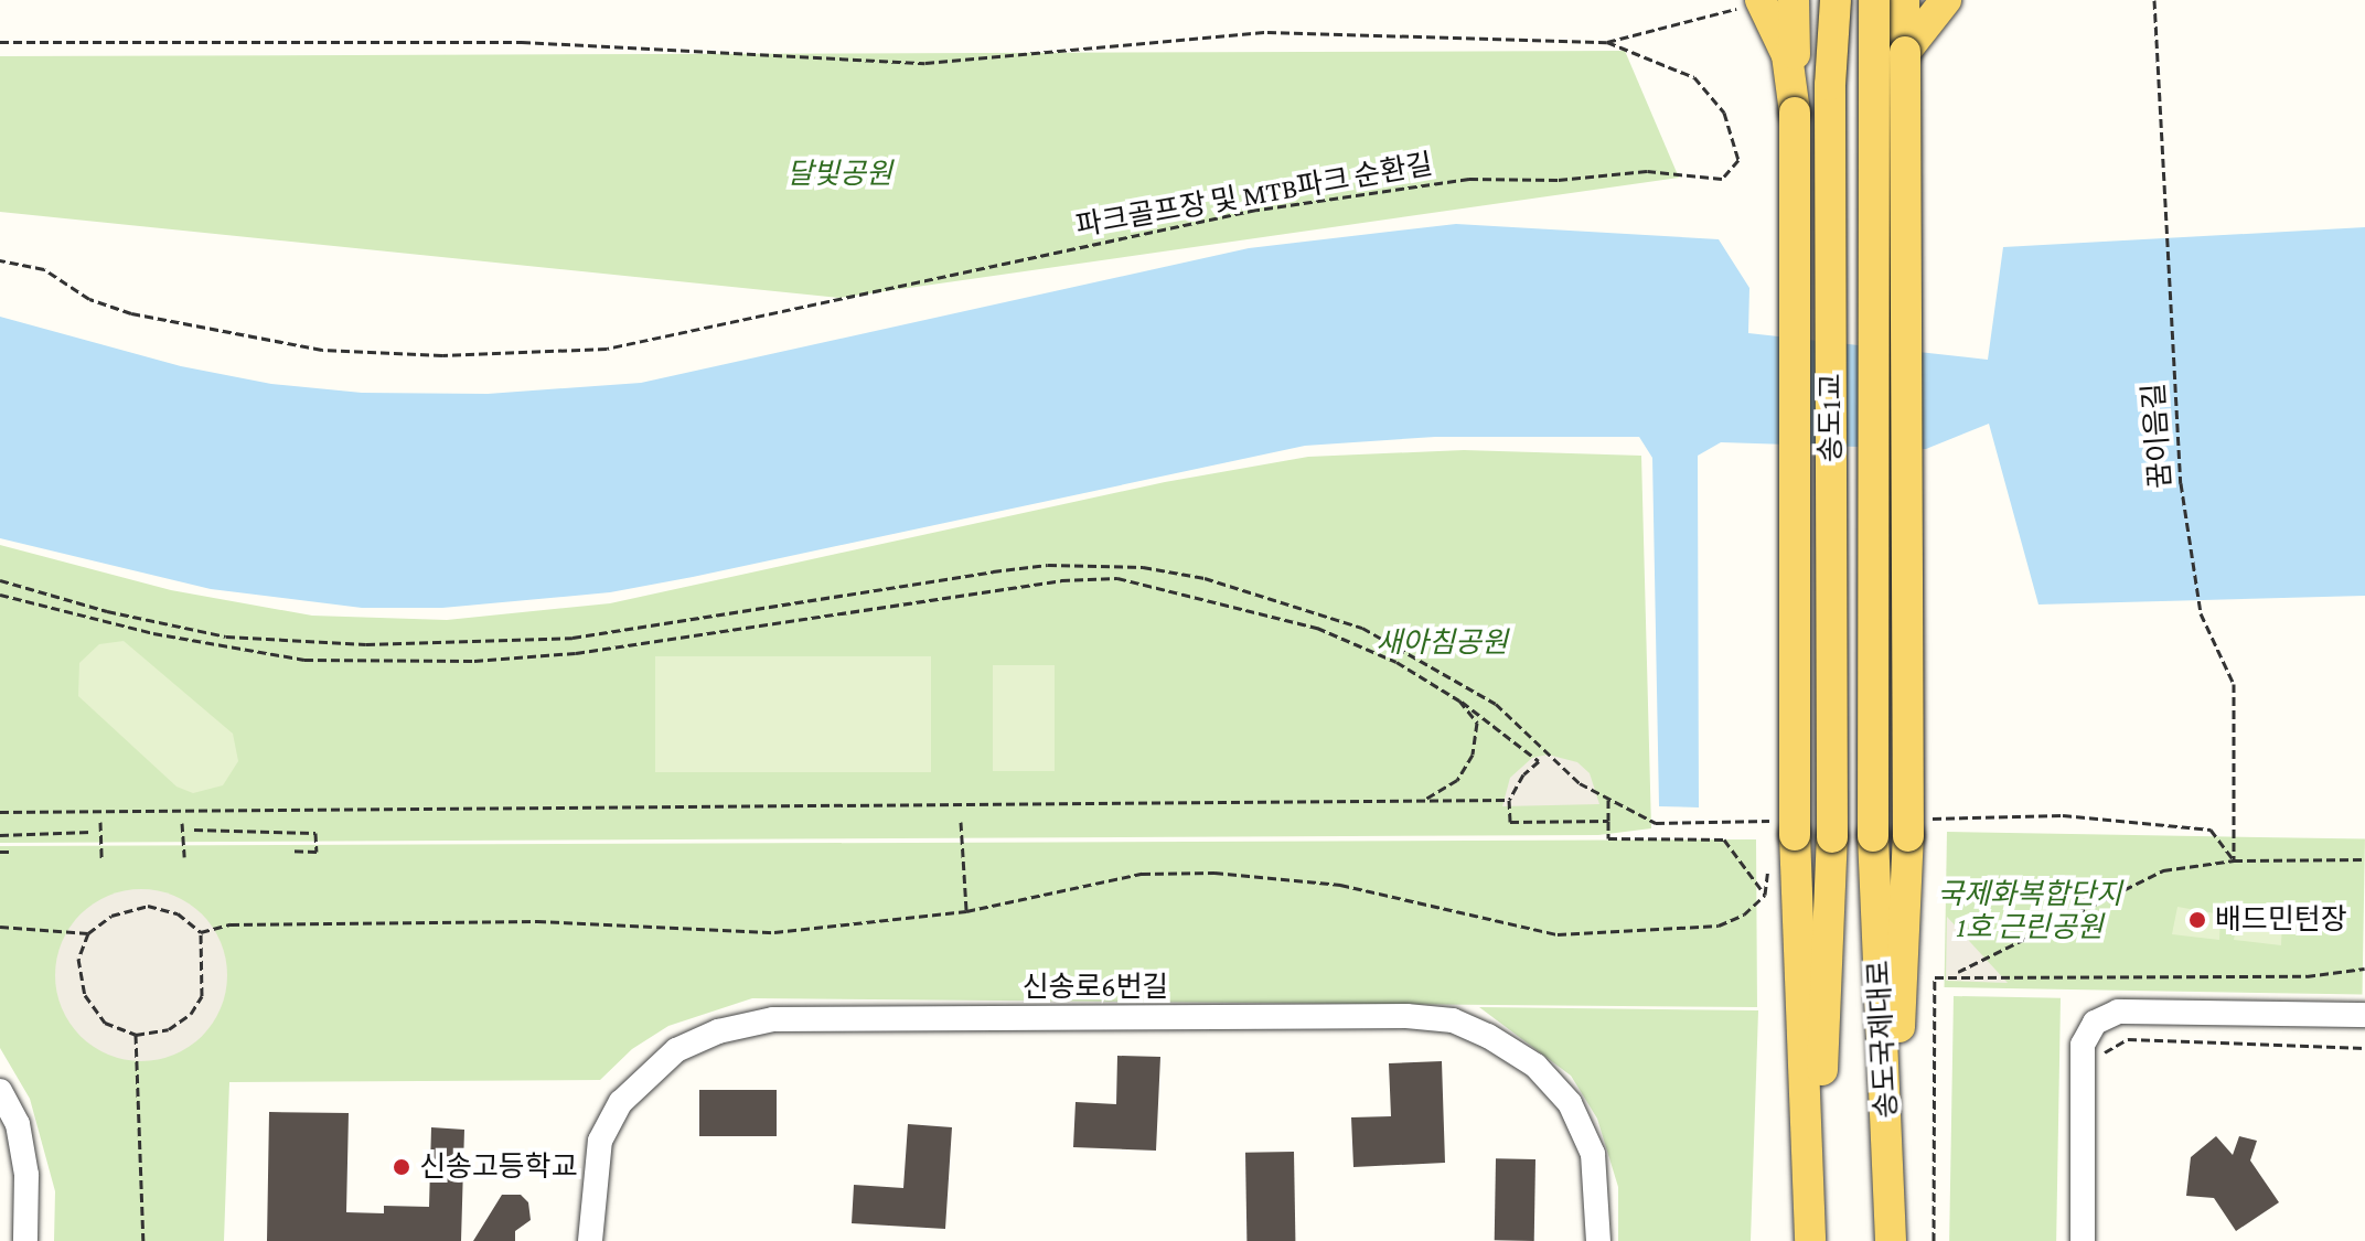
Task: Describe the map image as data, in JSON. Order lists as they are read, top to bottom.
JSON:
{
  "streets": {
    "main road": ["송도1교", "송도국제대로"],
    "street": ["신송로6번길"],
    "path": ["파크골프장 및 MTB파크 순환길", "꿈이음길"]
  },
  "crossings": [
    ["송도1교", "송도국제대로"]
  ],
  "parks": ["달빛공원", "새아침공원", "국제화복합단지 1호 근린공원"],
  "places": ["배드민턴장", "신송고등학교"]
}
